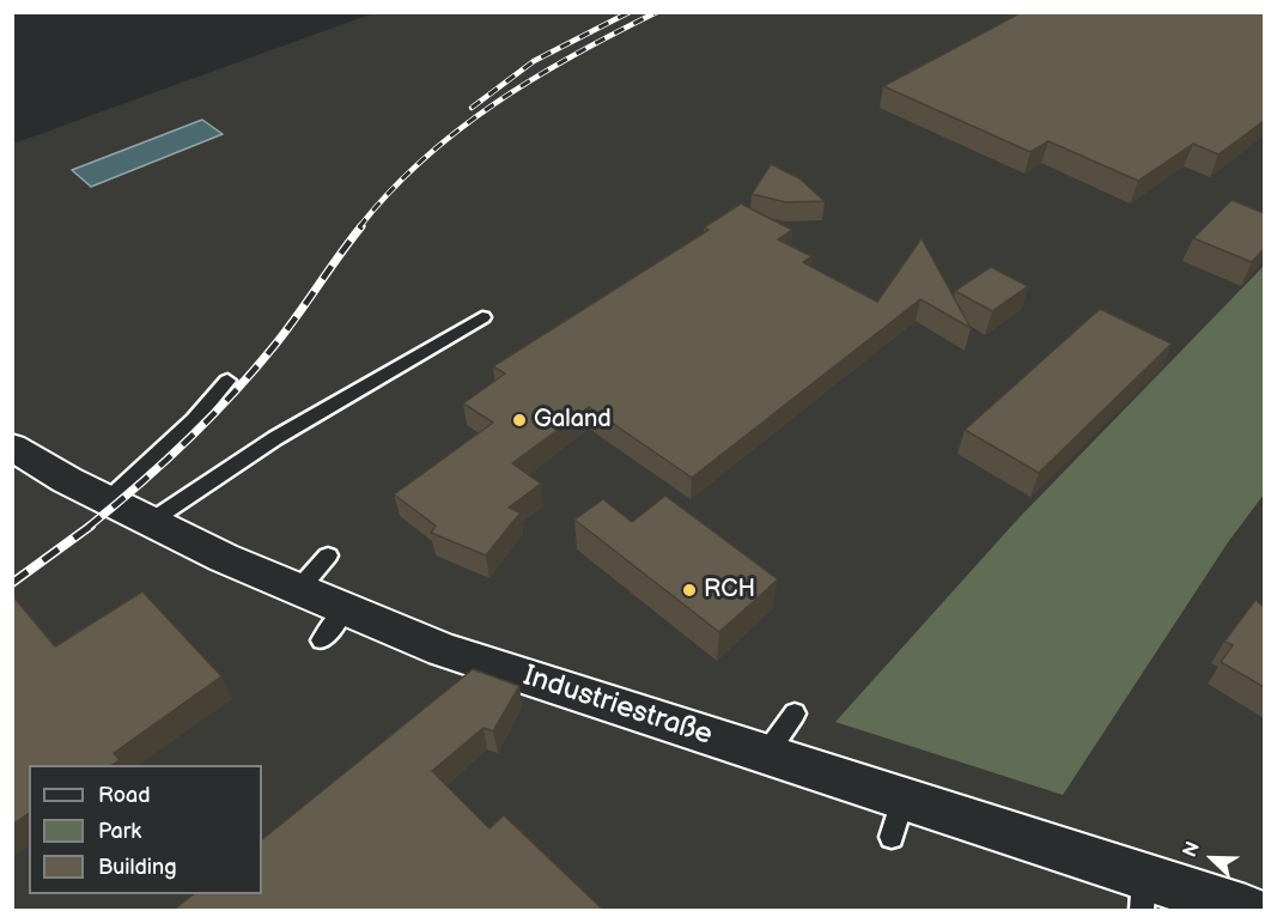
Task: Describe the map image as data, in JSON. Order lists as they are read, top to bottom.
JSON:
{
  "streets": {
    "street": ["Industriestraße"]
  },
  "places": ["Galand", "RCH"],
  "legend": ["Road", "Park", "Building"],
  "north": "top left"
}
